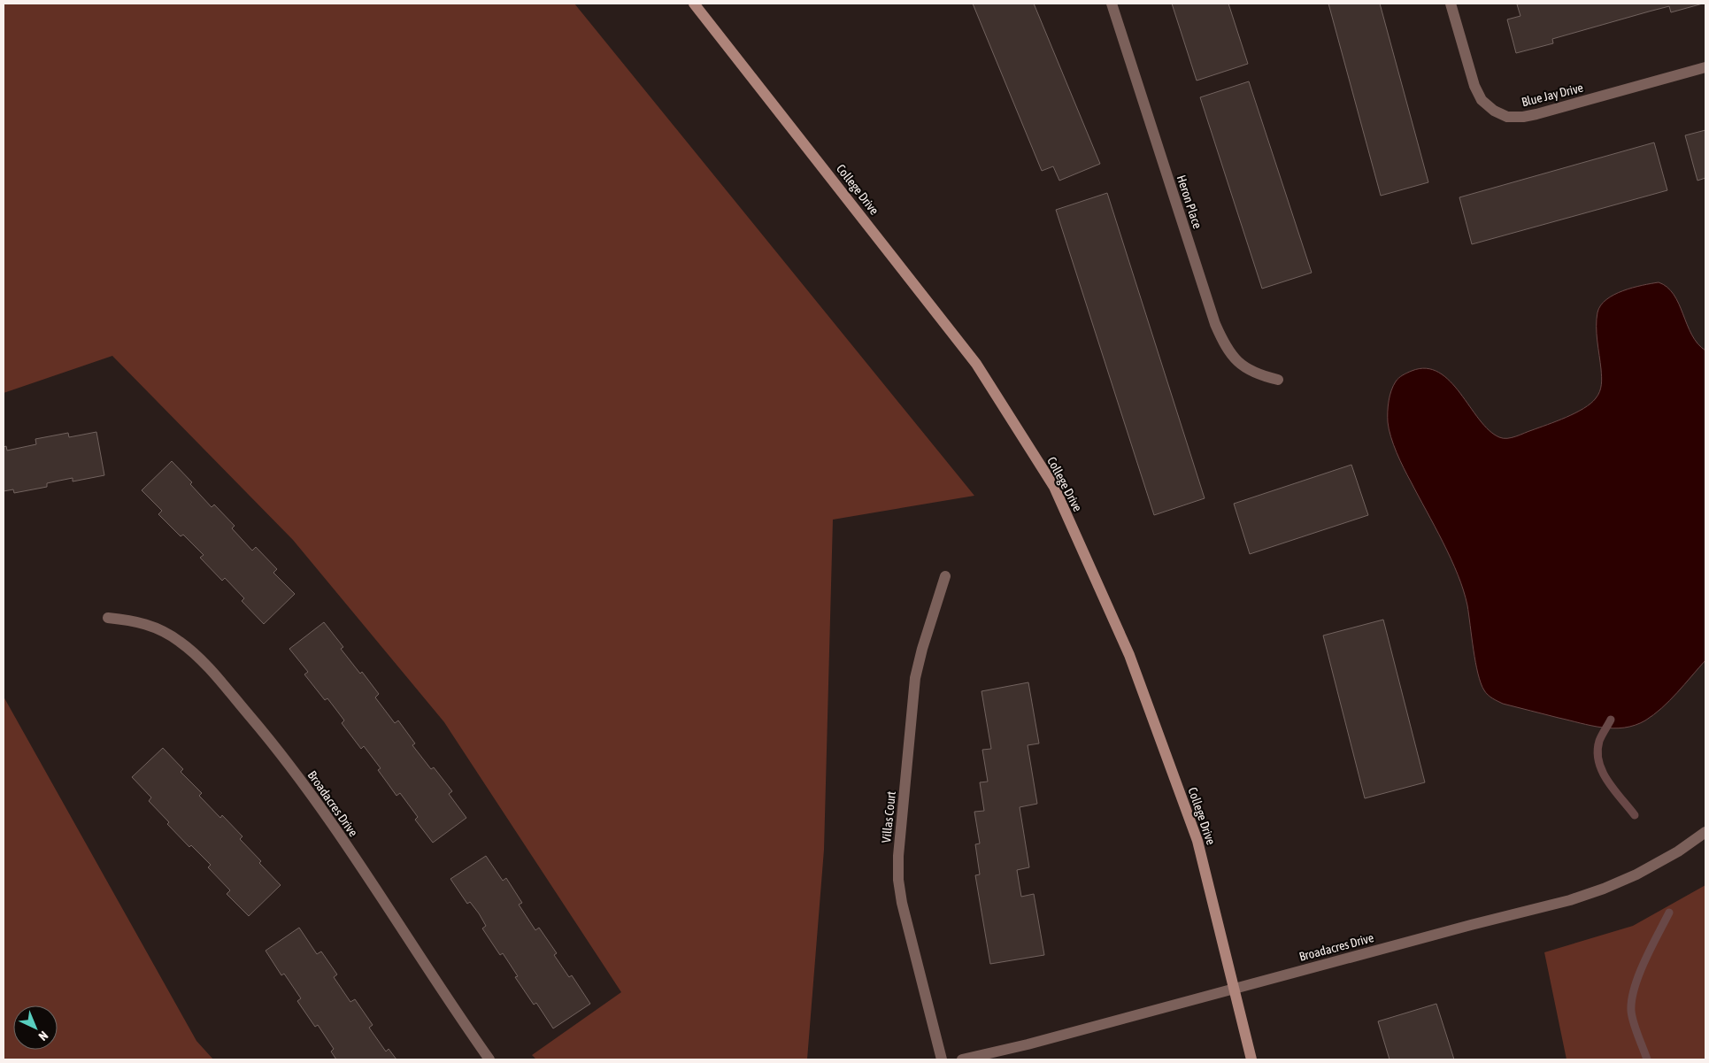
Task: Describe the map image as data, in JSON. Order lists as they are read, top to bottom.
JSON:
{
  "streets": {
    "main road": ["College Drive"],
    "street": [
      "Blue Jay Drive",
      "Heron Place",
      "Broadacres Drive",
      "Villas Court"
    ]
  },
  "crossings": [
    ["College Drive", "Broadacres Drive"]
  ],
  "north": "bottom right"
}
